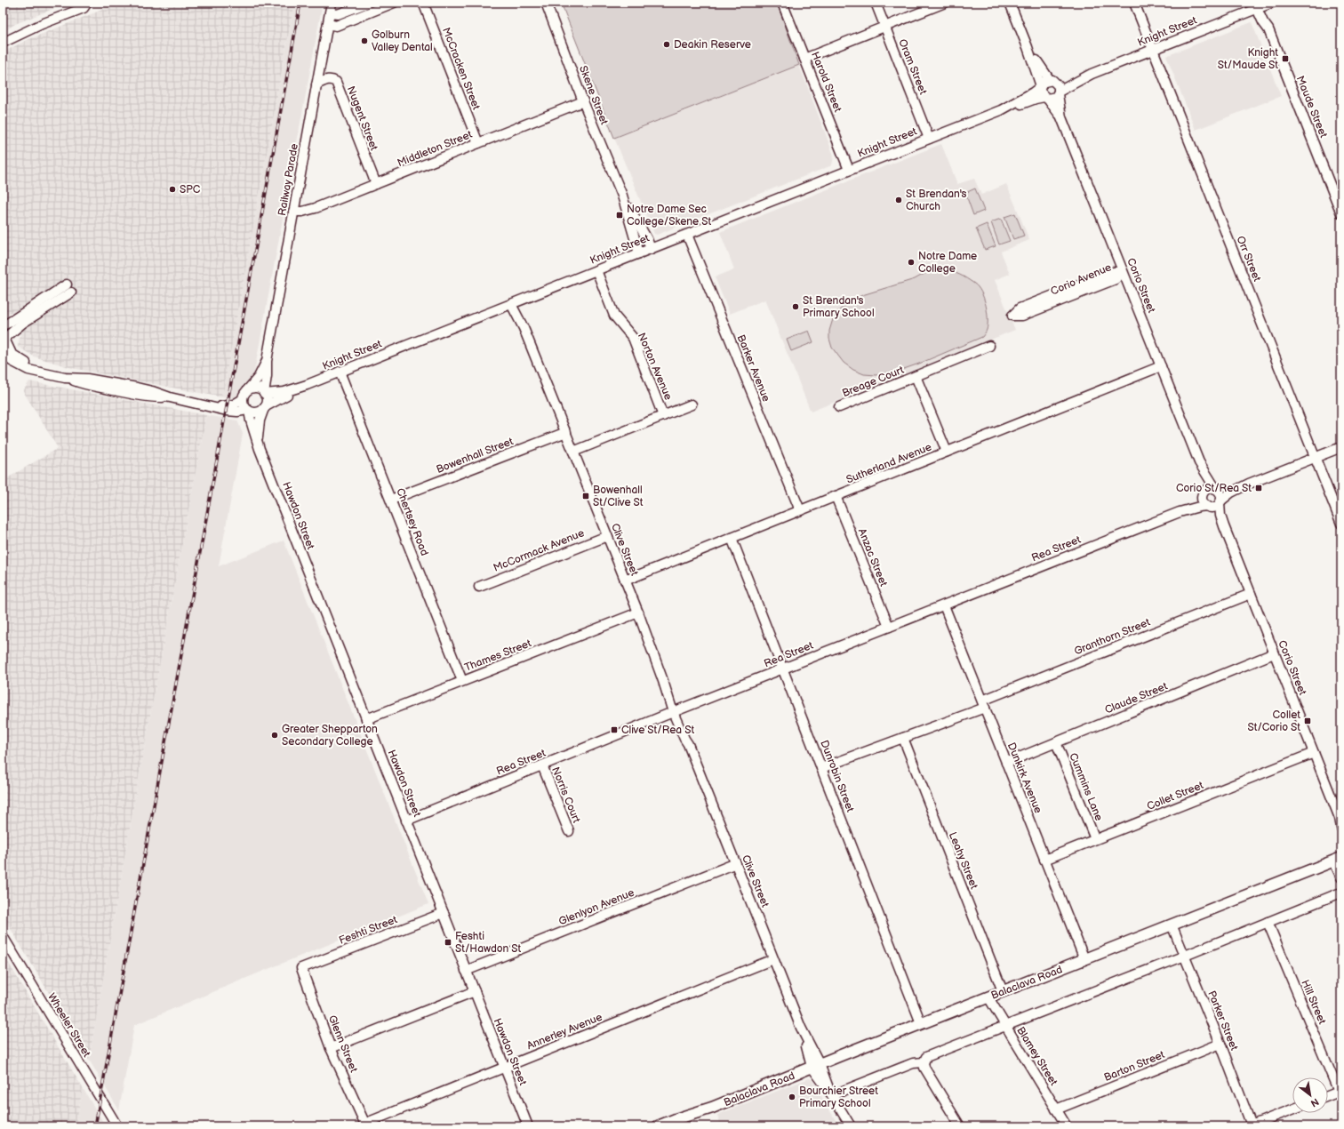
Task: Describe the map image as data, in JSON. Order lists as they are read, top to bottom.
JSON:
{
  "streets": {
    "main road": ["Balaclava Road"],
    "street": [
      "Knight Street",
      "Oram Street",
      "McCracken Street",
      "Harold Street",
      "Skene Street",
      "Maude Street",
      "Nugent Street",
      "Middleton Street",
      "Railway Parade",
      "Orr Street",
      "Corio Avenue",
      "Corio Street",
      "Norton Avenue",
      "Barker Avenue",
      "Breage Court",
      "Bowenhall Street",
      "Sutherland Avenue",
      "Hawdon Street",
      "Chertsey Road",
      "Rea Street",
      "Clive Street",
      "McCormack Avenue",
      "Anzac Street",
      "Granthorn Street",
      "Thames Street",
      "Claude Street",
      "Dunrobin Street",
      "Dunkirk Avenue",
      "Cummins Lane",
      "Norris Court",
      "Collet Street",
      "Leahy Street",
      "Glenlyon Avenue",
      "Feshti Street",
      "Hill Street",
      "Parker Street",
      "Wheeler Street",
      "Annerley Avenue",
      "Glenn Street",
      "Blamey Street",
      "Barton Street"
    ]
  },
  "crossings": [
    ["Knight Street", "Oram Street"],
    ["Knight Street", "Harold Street"],
    ["Knight Street", "Skene Street"],
    ["Knight Street", "Maude Street"],
    ["Knight Street", "Railway Parade"],
    ["Knight Street", "Orr Street"],
    ["Knight Street", "Corio Street"],
    ["Knight Street", "Norton Avenue"],
    ["Knight Street", "Barker Avenue"],
    ["Knight Street", "Hawdon Street"],
    ["Knight Street", "Chertsey Road"],
    ["Knight Street", "Clive Street"],
    ["McCracken Street", "Middleton Street"],
    ["Skene Street", "Middleton Street"],
    ["Nugent Street", "Middleton Street"],
    ["Nugent Street", "Railway Parade"],
    ["Middleton Street", "Railway Parade"],
    ["Railway Parade", "Hawdon Street"],
    ["Corio Avenue", "Corio Street"],
    ["Corio Street", "Sutherland Avenue"],
    ["Corio Street", "Rea Street"],
    ["Corio Street", "Granthorn Street"],
    ["Corio Street", "Claude Street"],
    ["Corio Street", "Collet Street"],
    ["Barker Avenue", "Sutherland Avenue"],
    ["Breage Court", "Sutherland Avenue"],
    ["Bowenhall Street", "Chertsey Road"],
    ["Bowenhall Street", "Clive Street"],
    ["Sutherland Avenue", "Clive Street"],
    ["Sutherland Avenue", "Anzac Street"],
    ["Sutherland Avenue", "Dunrobin Street"],
    ["Hawdon Street", "Rea Street"],
    ["Hawdon Street", "Thames Street"],
    ["Hawdon Street", "Glenlyon Avenue"],
    ["Hawdon Street", "Feshti Street"],
    ["Hawdon Street", "Annerley Avenue"],
    ["Chertsey Road", "Thames Street"],
    ["Rea Street", "Clive Street"],
    ["Rea Street", "Anzac Street"],
    ["Rea Street", "Dunrobin Street"],
    ["Rea Street", "Dunkirk Avenue"],
    ["Rea Street", "Norris Court"],
    ["Clive Street", "McCormack Avenue"],
    ["Clive Street", "Thames Street"],
    ["Clive Street", "Glenlyon Avenue"],
    ["Clive Street", "Balaclava Road"],
    ["Clive Street", "Annerley Avenue"],
    ["Granthorn Street", "Dunrobin Street"],
    ["Granthorn Street", "Dunkirk Avenue"],
    ["Granthorn Street", "Leahy Street"],
    ["Claude Street", "Dunkirk Avenue"],
    ["Claude Street", "Cummins Lane"],
    ["Dunrobin Street", "Balaclava Road"],
    ["Dunkirk Avenue", "Collet Street"],
    ["Dunkirk Avenue", "Balaclava Road"],
    ["Cummins Lane", "Collet Street"],
    ["Leahy Street", "Balaclava Road"],
    ["Feshti Street", "Glenn Street"],
    ["Balaclava Road", "Parker Street"],
    ["Balaclava Road", "Blamey Street"],
    ["Parker Street", "Barton Street"],
    ["Annerley Avenue", "Glenn Street"],
    ["Blamey Street", "Barton Street"]
  ],
  "places": {
    "other": [
      "Golburn Valley Dental",
      "Deakin Reserve",
      "SPC",
      "St Brendan's Church",
      "Notre Dame College",
      "St Brendan's Primary School",
      "Greater Shepparton Secondary College",
      "Bourchier Street Primary School"
    ],
    "transit": [
      "Knight St/Maude St",
      "Notre Dame Sec College/Skene St",
      "Corio St/Rea St",
      "Bowenhall St/Clive St",
      "Collet St/Corio St",
      "Clive St/Rea St",
      "Feshti St/Hawdon St"
    ]
  },
  "north": "bottom right"
}
